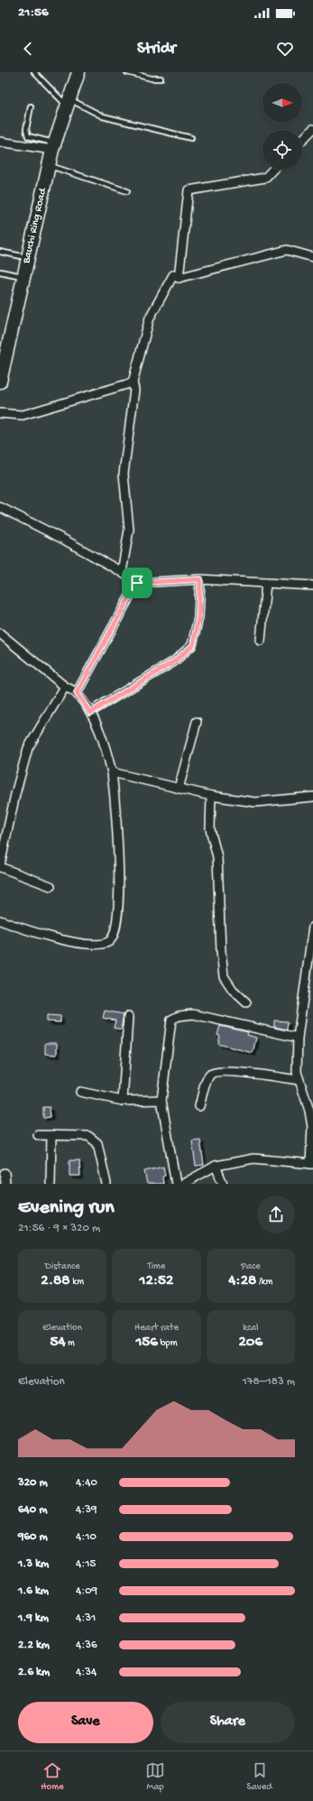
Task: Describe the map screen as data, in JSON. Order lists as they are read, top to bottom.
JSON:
{
  "streets": {
    "main road": ["Bauchi Ring Road"]
  },
  "north": "right",
  "page": {
    "status": "21:56",
    "header": "Stridr",
    "heading": ["Evening run", "21:56 · 9 × 320 m"],
    "stats": [
      ["Distance", "2.88 km"],
      ["Time", "12:52"],
      ["Pace", "4:28 /km"],
      ["Elevation", "54 m"],
      ["Heart rate", "156 bpm"],
      ["kcal", "206"]
    ],
    "chart": ["Elevation", "178–183 m"],
    "list": [
      {
        "name": "320 m",
        "note": "4:40"
      },
      {
        "name": "640 m",
        "note": "4:39"
      },
      {
        "name": "960 m",
        "note": "4:10"
      },
      {
        "name": "1.3 km",
        "note": "4:15"
      },
      {
        "name": "1.6 km",
        "note": "4:09"
      },
      {
        "name": "1.9 km",
        "note": "4:31"
      },
      {
        "name": "2.2 km",
        "note": "4:36"
      },
      {
        "name": "2.6 km",
        "note": "4:34"
      }
    ],
    "buttons": ["Save", "Share"],
    "tabs": ["Home", "Map", "Saved"]
  }
}
